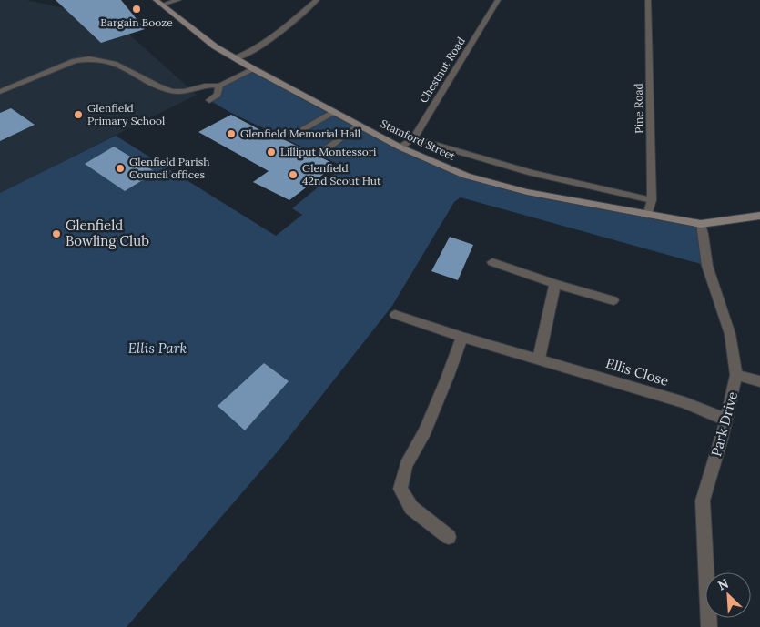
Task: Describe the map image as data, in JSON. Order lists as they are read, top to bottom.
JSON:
{
  "streets": {
    "street": [
      "Chestnut Road",
      "Pine Road",
      "Stamford Street",
      "Ellis Close",
      "Park Drive"
    ]
  },
  "crossings": [
    ["Chestnut Road", "Stamford Street"],
    ["Pine Road", "Stamford Street"],
    ["Stamford Street", "Park Drive"],
    ["Ellis Close", "Park Drive"]
  ],
  "parks": ["Ellis Park"],
  "places": [
    "Bargain Booze",
    "Glenfield Primary School",
    "Glenfield Memorial Hall",
    "Lilliput Montessori",
    "Glenfield Parish Council offices",
    "Glenfield 42nd Scout Hut",
    "Glenfield Bowling Club"
  ],
  "north": "top left"
}
